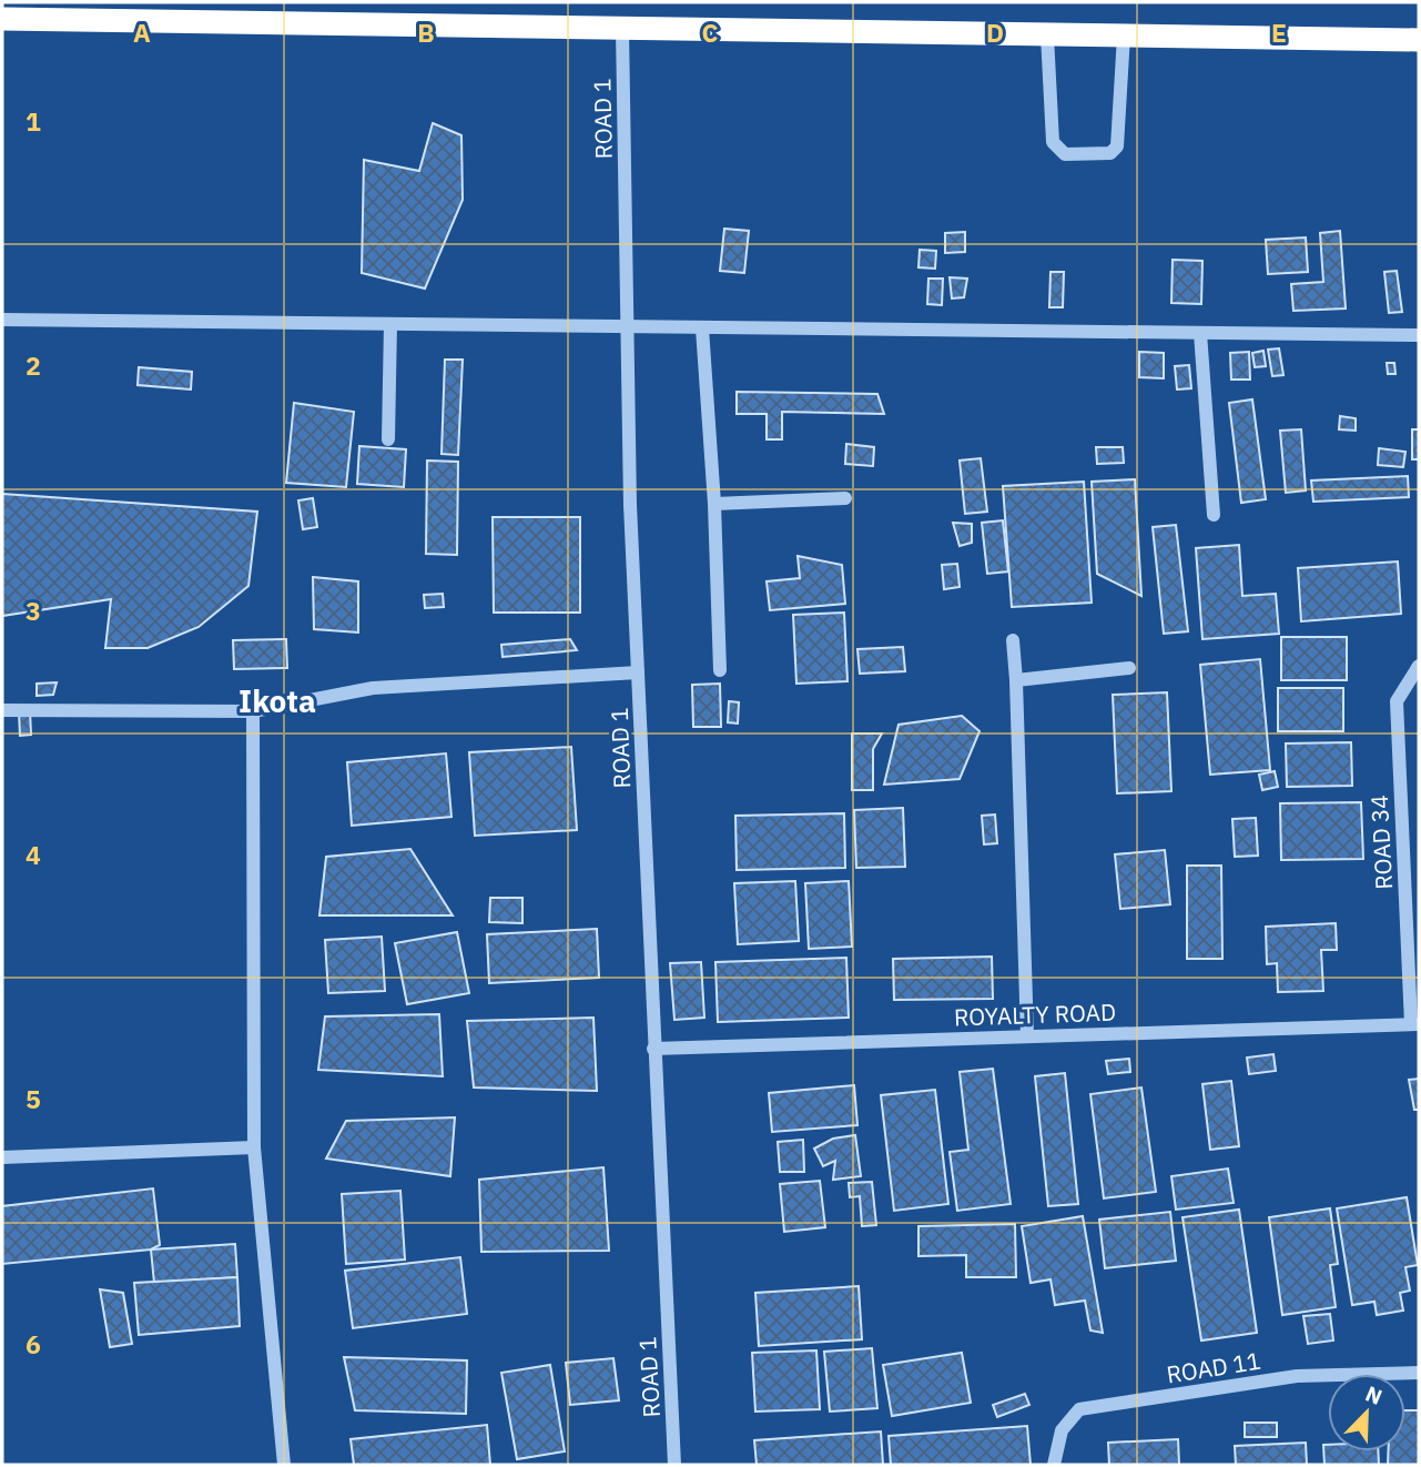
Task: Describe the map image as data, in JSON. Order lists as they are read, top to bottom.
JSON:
{
  "streets": {
    "street": [
      "ROAD 1",
      "ROAD 34",
      "ROYALTY ROAD",
      "ROAD 11"
    ]
  },
  "crossings": [
    ["ROAD 1", "ROYALTY ROAD"],
    ["ROAD 34", "ROYALTY ROAD"]
  ],
  "districts": ["Ikota"],
  "north": "top right",
  "grid": {
    "columns": [
      "A",
      "B",
      "C",
      "D",
      "E"
    ],
    "rows": [
      "1",
      "2",
      "3",
      "4",
      "5",
      "6"
    ]
  }
}
